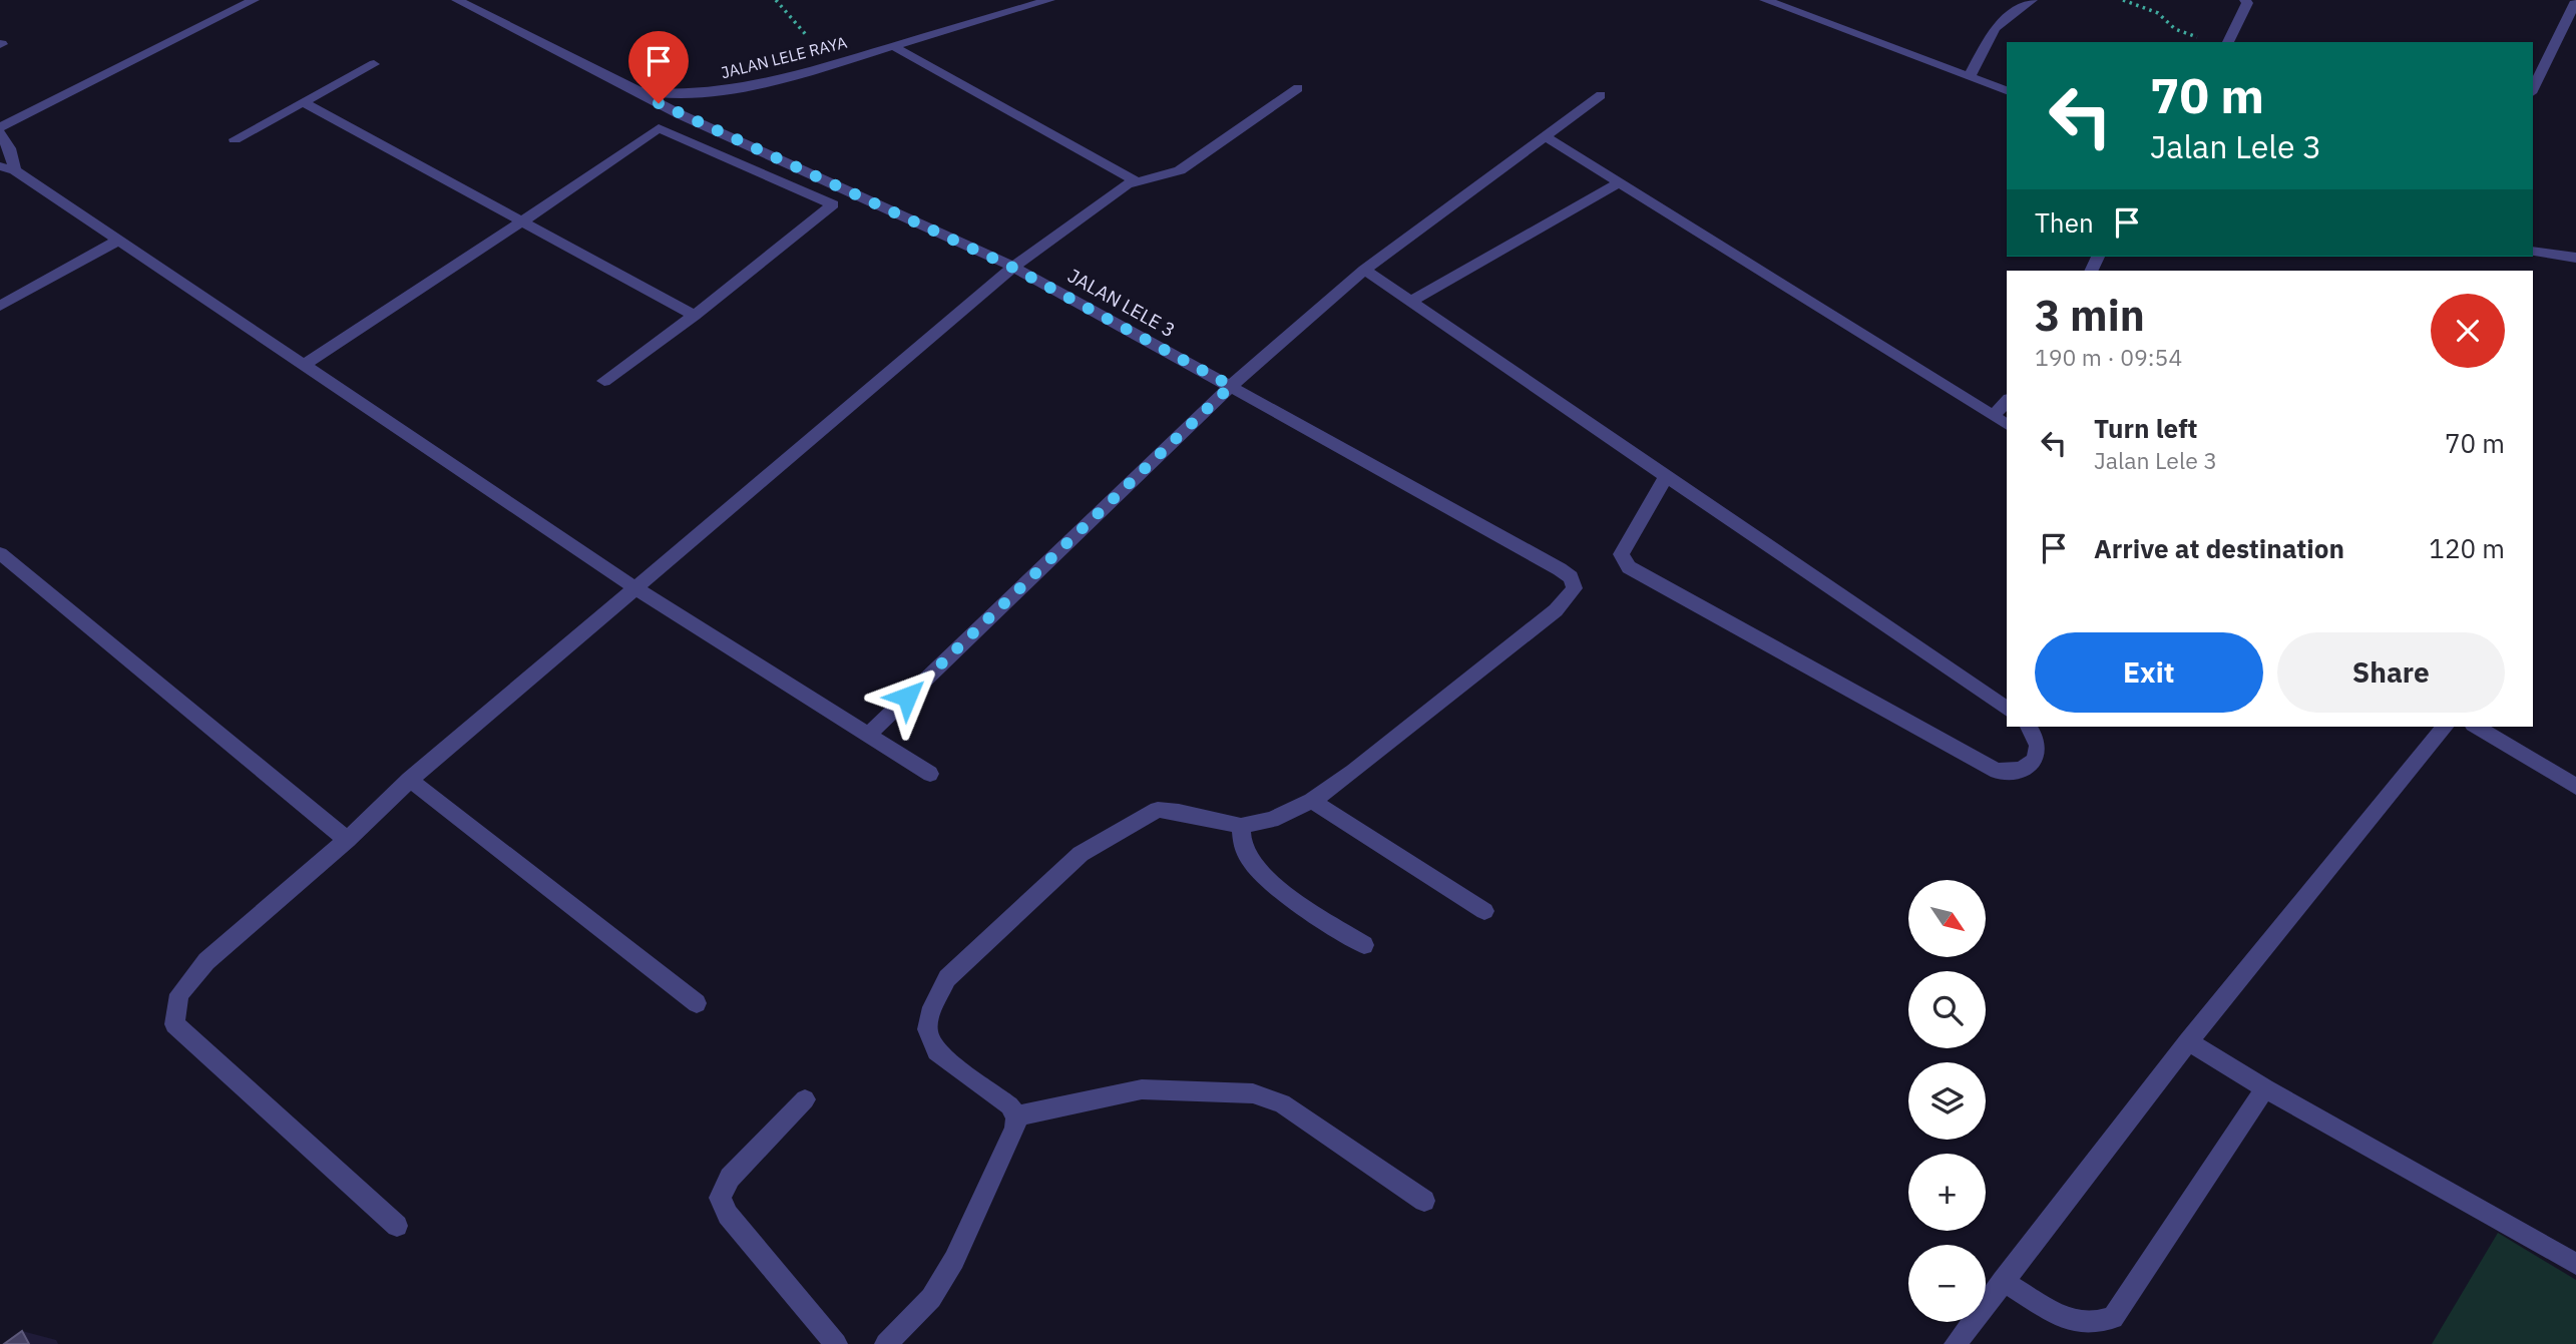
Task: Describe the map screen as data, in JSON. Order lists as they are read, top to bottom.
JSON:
{
  "streets": {
    "street": ["JALAN LELE RAYA", "JALAN LELE 3"]
  },
  "crossings": [
    ["JALAN LELE RAYA", "JALAN LELE 3"]
  ],
  "north": "bottom right",
  "page": {
    "turn": ["70 m", "Jalan Lele 3"],
    "then": "Then",
    "heading": ["3 min", "190 m · 09:54"],
    "list": [
      {
        "name": "Turn left",
        "note": "Jalan Lele 3",
        "value": "70 m"
      },
      {
        "name": "Arrive at destination",
        "value": "120 m"
      }
    ],
    "buttons": ["Exit", "Share"],
    "map_buttons": ["+", "−"]
  }
}
